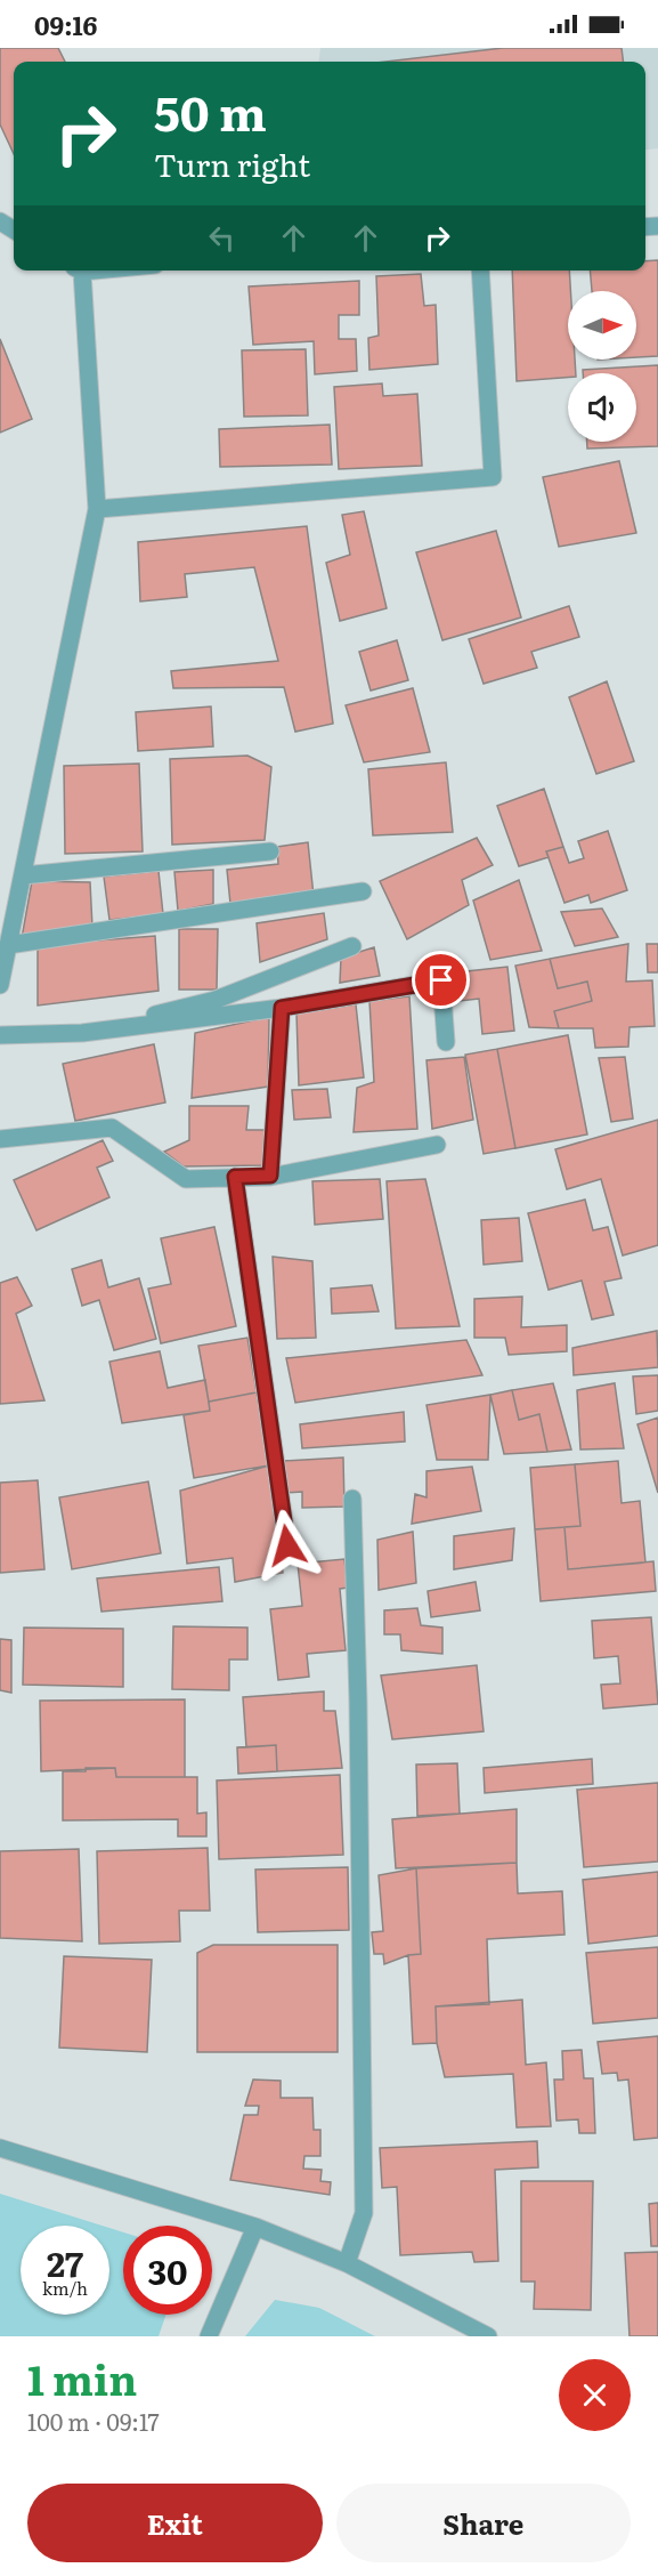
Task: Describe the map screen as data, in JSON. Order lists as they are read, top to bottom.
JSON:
{
  "north": "right",
  "page": {
    "status": "09:16",
    "turn": ["50 m", "Turn right"],
    "speed": "27 km/h",
    "limit": "30",
    "heading": ["1 min", "100 m · 09:17"],
    "buttons": ["Exit", "Share"]
  }
}
